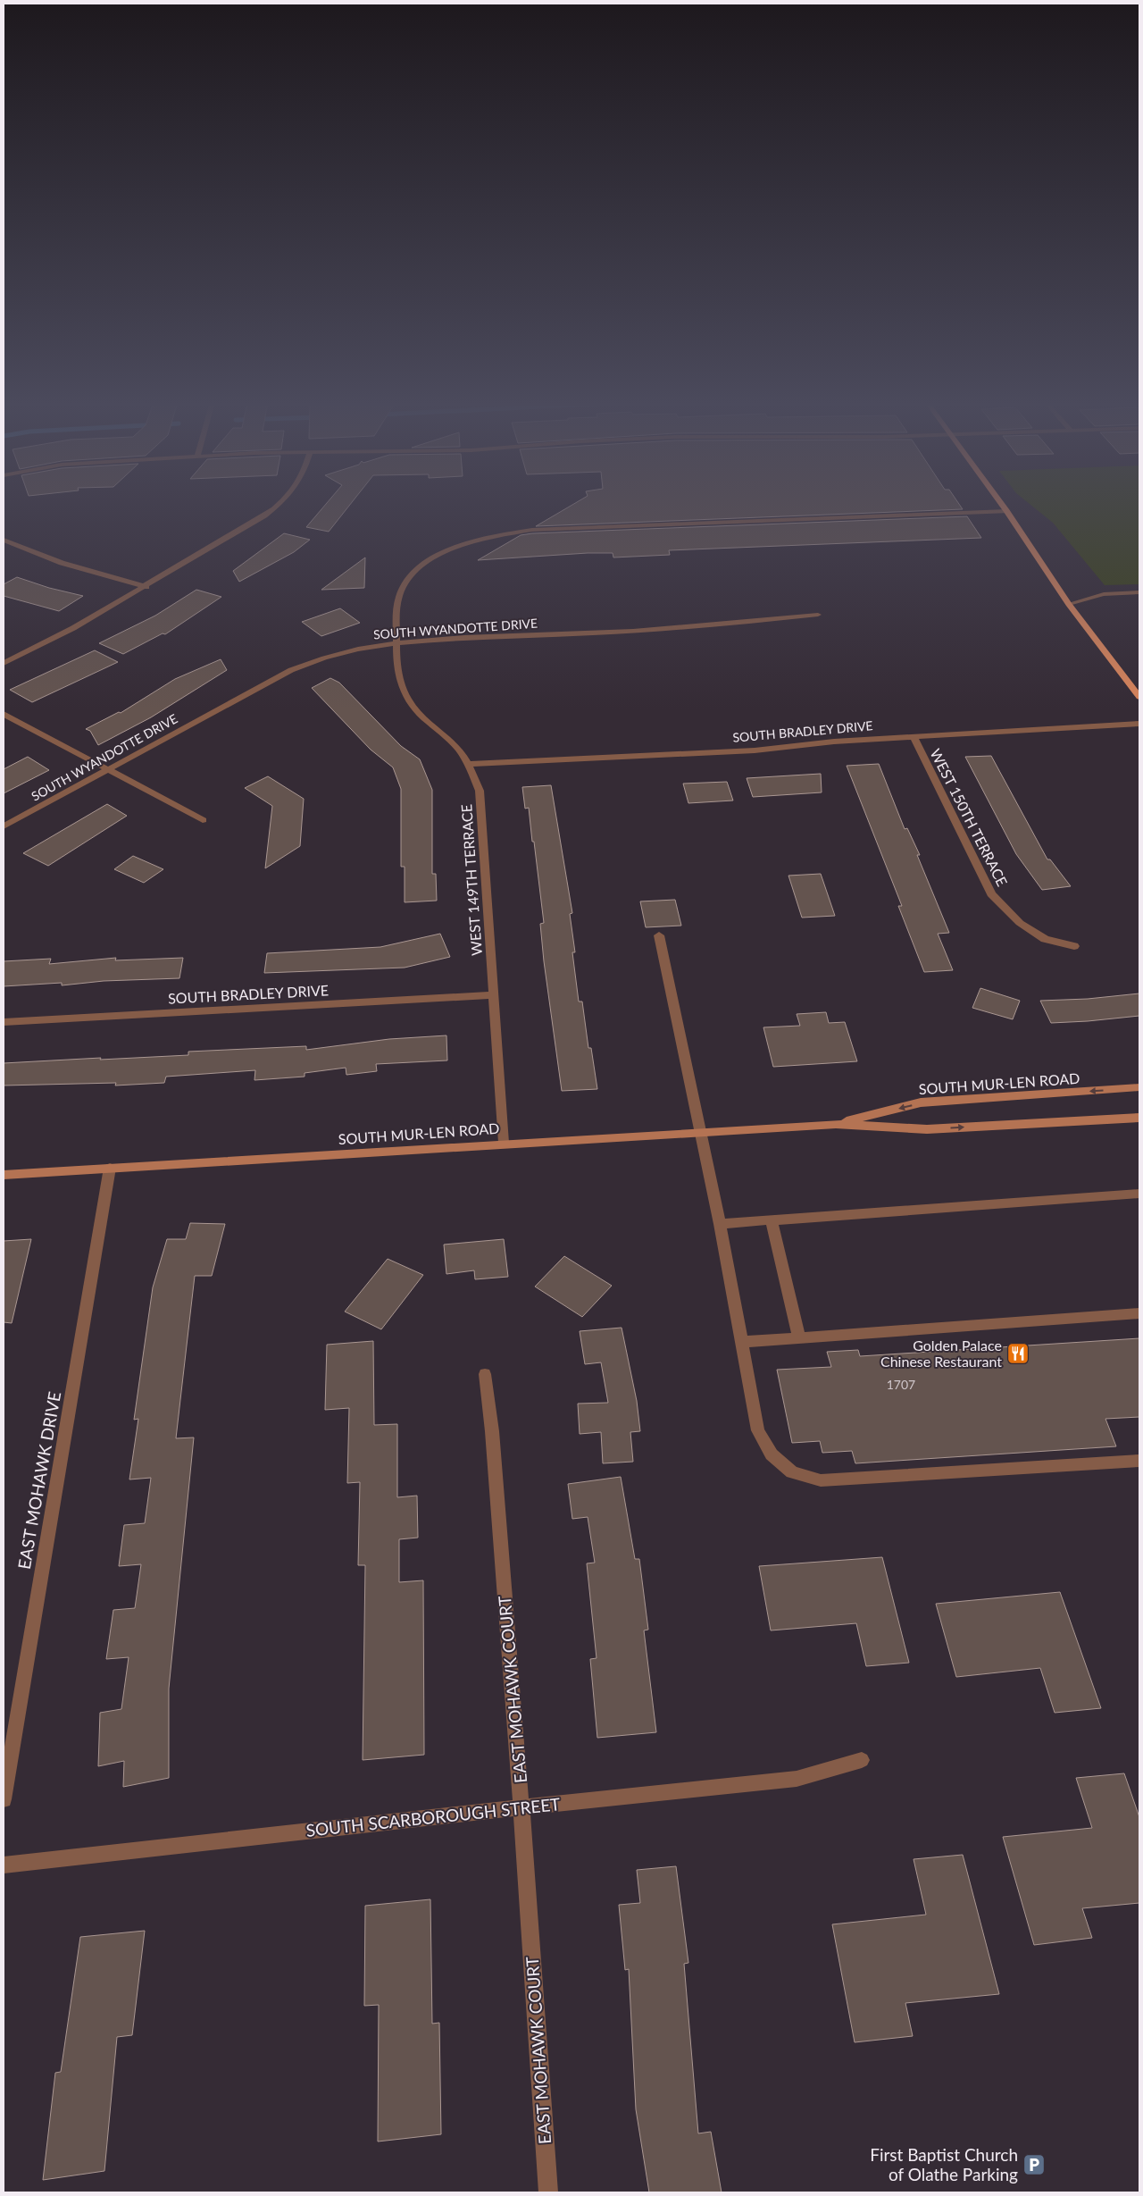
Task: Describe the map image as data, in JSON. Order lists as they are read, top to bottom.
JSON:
{
  "streets": {
    "main road": ["SOUTH MUR-LEN ROAD"],
    "street": [
      "SOUTH WYANDOTTE DRIVE",
      "SOUTH BRADLEY DRIVE",
      "WEST 150TH TERRACE",
      "WEST 149TH TERRACE",
      "EAST MOHAWK DRIVE",
      "EAST MOHAWK COURT",
      "SOUTH SCARBOROUGH STREET"
    ]
  },
  "crossings": [
    ["SOUTH WYANDOTTE DRIVE", "WEST 149TH TERRACE"],
    ["SOUTH BRADLEY DRIVE", "WEST 150TH TERRACE"],
    ["SOUTH BRADLEY DRIVE", "WEST 149TH TERRACE"],
    ["WEST 149TH TERRACE", "SOUTH MUR-LEN ROAD"],
    ["SOUTH MUR-LEN ROAD", "EAST MOHAWK DRIVE"],
    ["EAST MOHAWK COURT", "SOUTH SCARBOROUGH STREET"]
  ],
  "places": {
    "restaurant": ["Golden Palace Chinese Restaurant"],
    "parking": ["First Baptist Church of Olathe Parking"]
  },
  "house_numbers": ["1707"]
}
